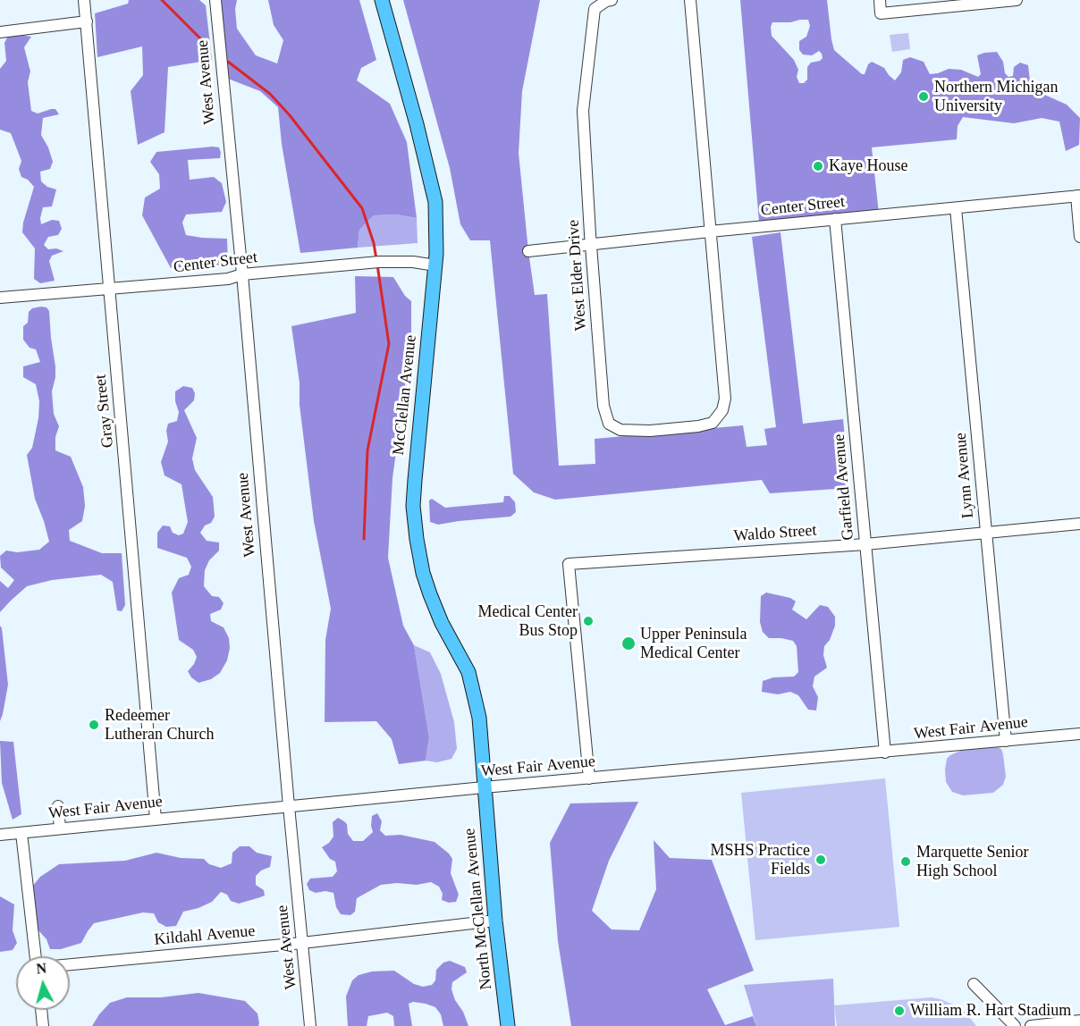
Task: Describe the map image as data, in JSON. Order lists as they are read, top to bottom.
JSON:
{
  "streets": {
    "main road": ["McClellan Avenue", "North McClellan Avenue"],
    "street": [
      "West Avenue",
      "Center Street",
      "West Elder Drive",
      "Gray Street",
      "Lynn Avenue",
      "Garfield Avenue",
      "Waldo Street",
      "West Fair Avenue",
      "Kildahl Avenue"
    ]
  },
  "crossings": [
    ["West Avenue", "Center Street"],
    ["West Avenue", "West Fair Avenue"],
    ["West Avenue", "Kildahl Avenue"],
    ["Center Street", "West Elder Drive"],
    ["Center Street", "McClellan Avenue"],
    ["Center Street", "Gray Street"],
    ["Center Street", "Lynn Avenue"],
    ["Center Street", "Garfield Avenue"],
    ["McClellan Avenue", "West Fair Avenue"],
    ["McClellan Avenue", "North McClellan Avenue"],
    ["Gray Street", "West Fair Avenue"],
    ["Lynn Avenue", "Waldo Street"],
    ["Lynn Avenue", "West Fair Avenue"],
    ["Garfield Avenue", "Waldo Street"],
    ["Garfield Avenue", "West Fair Avenue"],
    ["Waldo Street", "West Fair Avenue"],
    ["West Fair Avenue", "North McClellan Avenue"],
    ["North McClellan Avenue", "Kildahl Avenue"]
  ],
  "places": [
    "Northern Michigan University",
    "Kaye House",
    "Medical Center Bus Stop",
    "Upper Peninsula Medical Center",
    "Redeemer Lutheran Church",
    "MSHS Practice Fields",
    "Marquette Senior High School",
    "William R. Hart Stadium"
  ],
  "north": "top"
}
